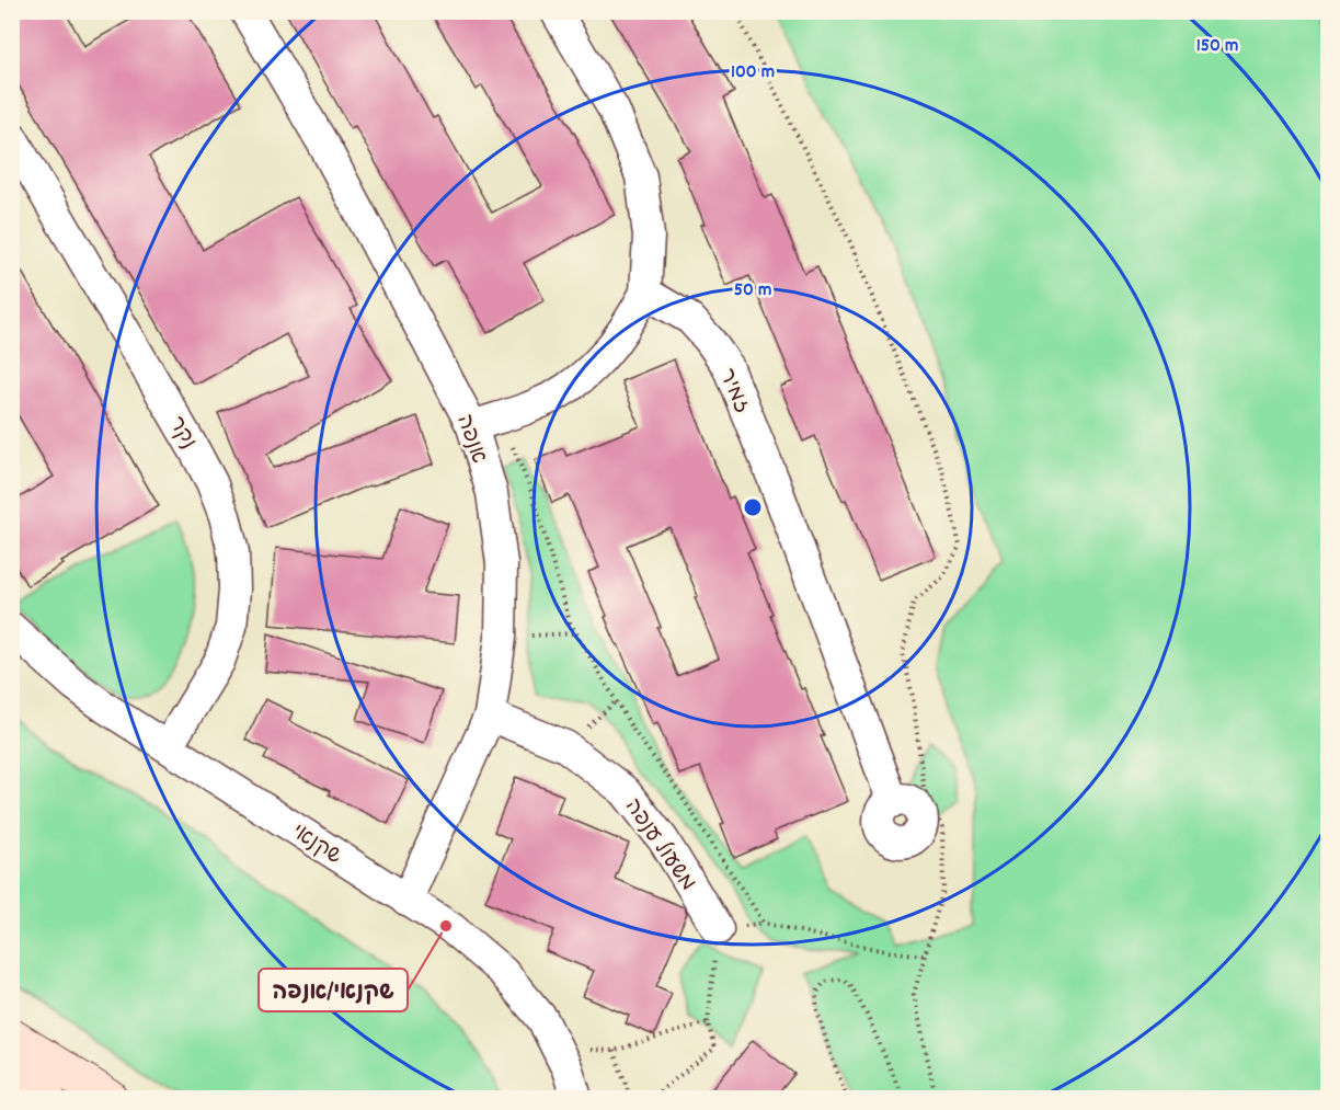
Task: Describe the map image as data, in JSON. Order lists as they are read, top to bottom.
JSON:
{
  "streets": {
    "street": [
      "זמיר",
      "נקר",
      "אנפה",
      "שקנאי",
      "משעול ענפה"
    ]
  },
  "crossings": [
    ["נקר", "שקנאי"],
    ["אנפה", "שקנאי"],
    ["אנפה", "משעול ענפה"]
  ],
  "places": ["שקנאי/אנפה"],
  "rings": ["150 m", "100 m", "50 m"]
}
